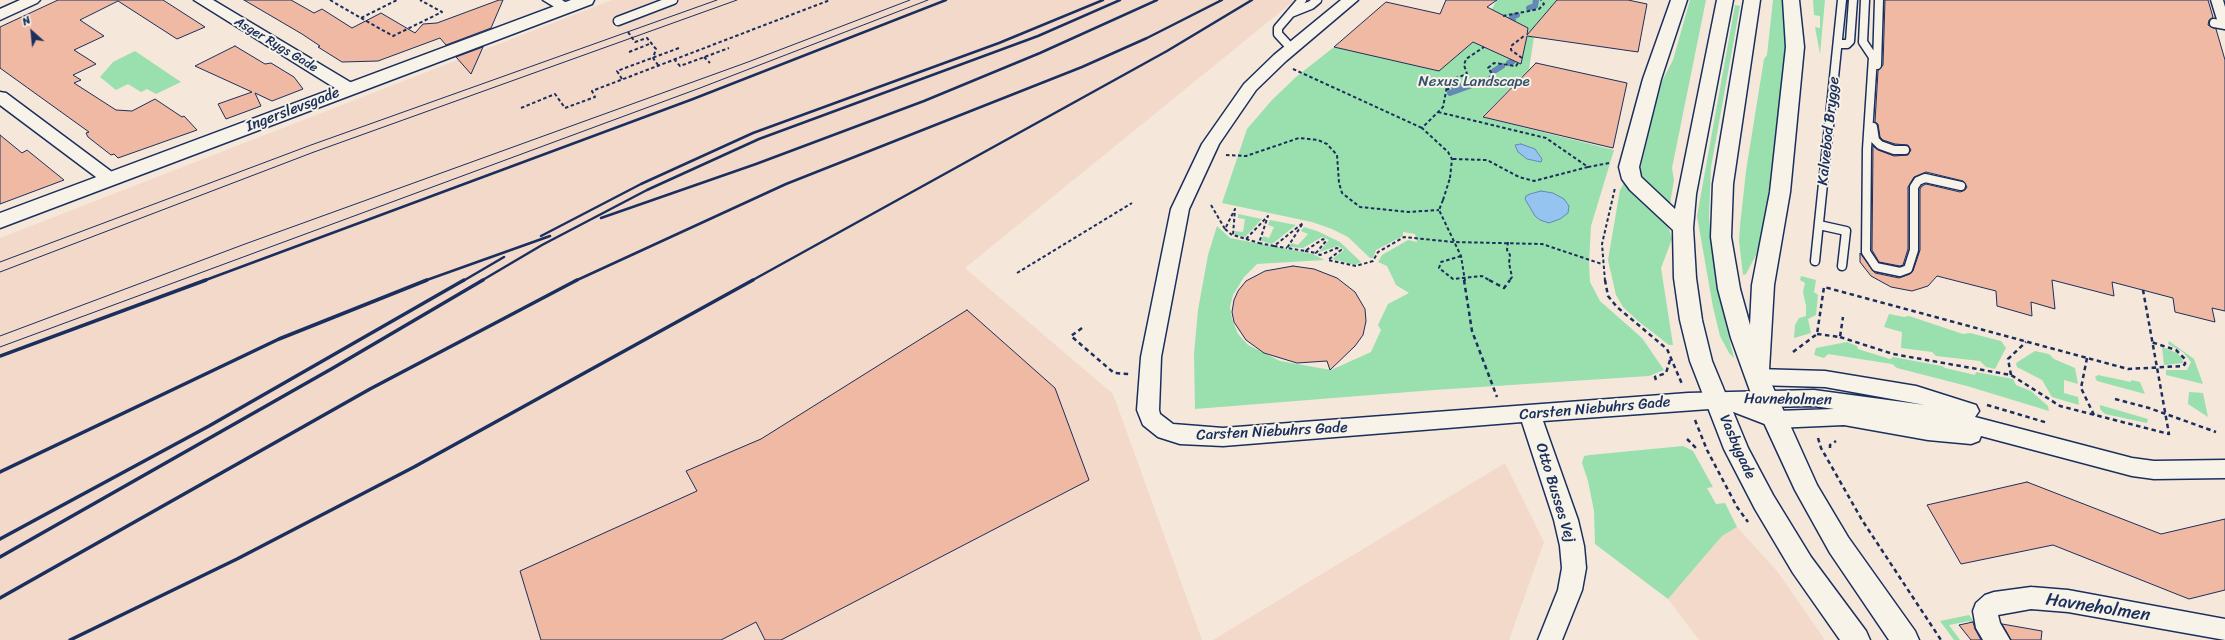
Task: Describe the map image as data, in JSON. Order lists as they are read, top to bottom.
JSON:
{
  "streets": {
    "main road": ["Ingerslevsgade", "Vasbygade"],
    "street": [
      "Asger Rygs Gade",
      "Havneholmen",
      "Carsten Niebuhrs Gade",
      "Otto Busses Vej"
    ],
    "lane": ["Kalvebod Brygge"]
  },
  "crossings": [
    ["Asger Rygs Gade", "Ingerslevsgade"],
    ["Havneholmen", "Carsten Niebuhrs Gade"],
    ["Havneholmen", "Vasbygade"],
    ["Carsten Niebuhrs Gade", "Vasbygade"],
    ["Carsten Niebuhrs Gade", "Otto Busses Vej"]
  ],
  "parks": ["Nexus Landscape"],
  "north": "top left"
}
